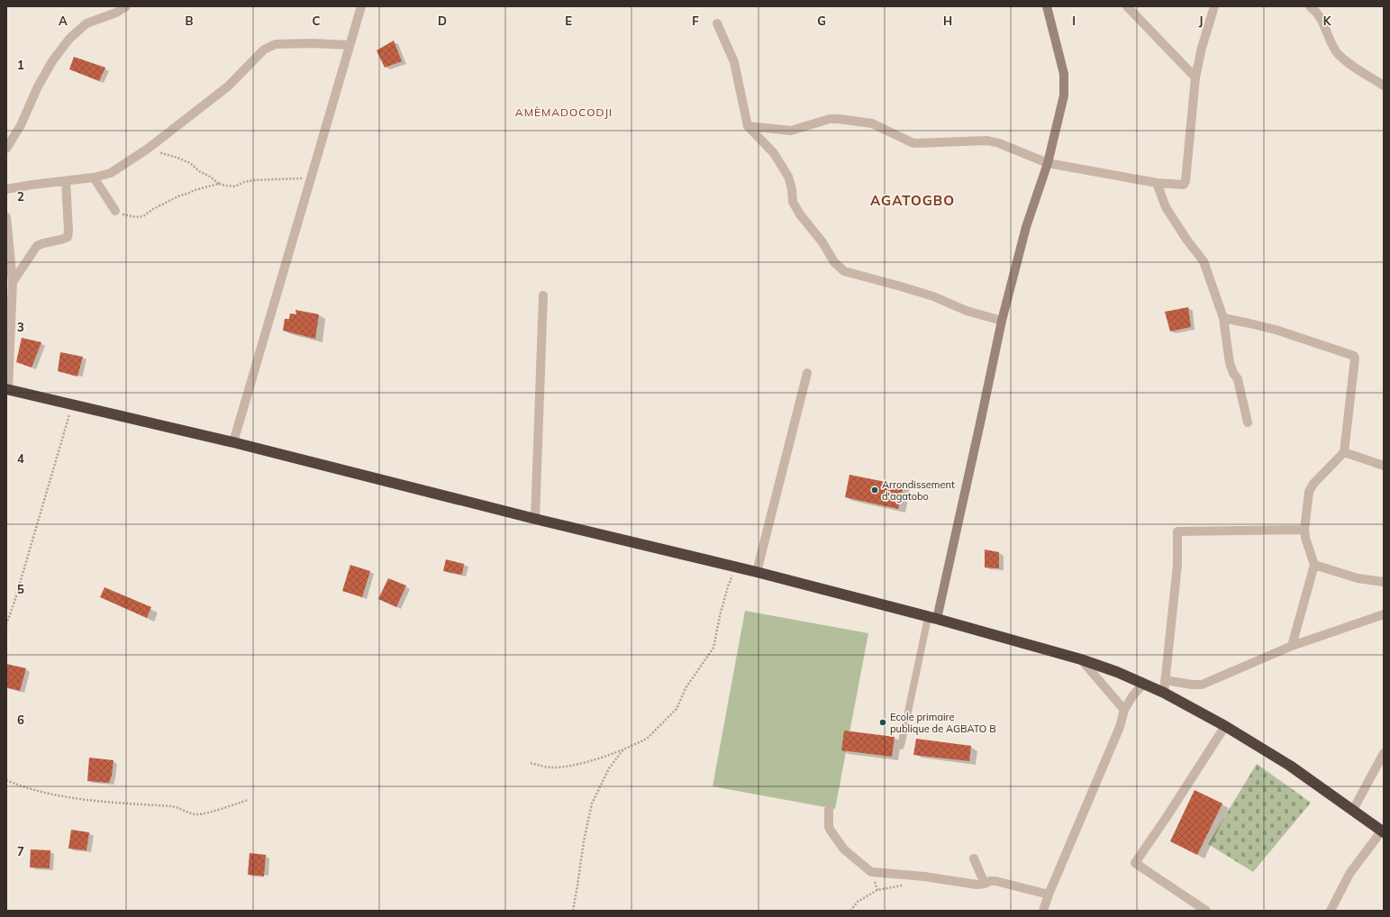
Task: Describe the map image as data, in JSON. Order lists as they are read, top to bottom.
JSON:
{
  "districts": ["AMÈMADOCODJI", "AGATOGBO"],
  "places": ["Arrondissement d'agatobo", "Ecole primaire publique de AGBATO B"],
  "grid": {
    "columns": [
      "A",
      "B",
      "C",
      "D",
      "E",
      "F",
      "G",
      "H",
      "I",
      "J",
      "K"
    ],
    "rows": [
      "1",
      "2",
      "3",
      "4",
      "5",
      "6",
      "7"
    ]
  }
}
